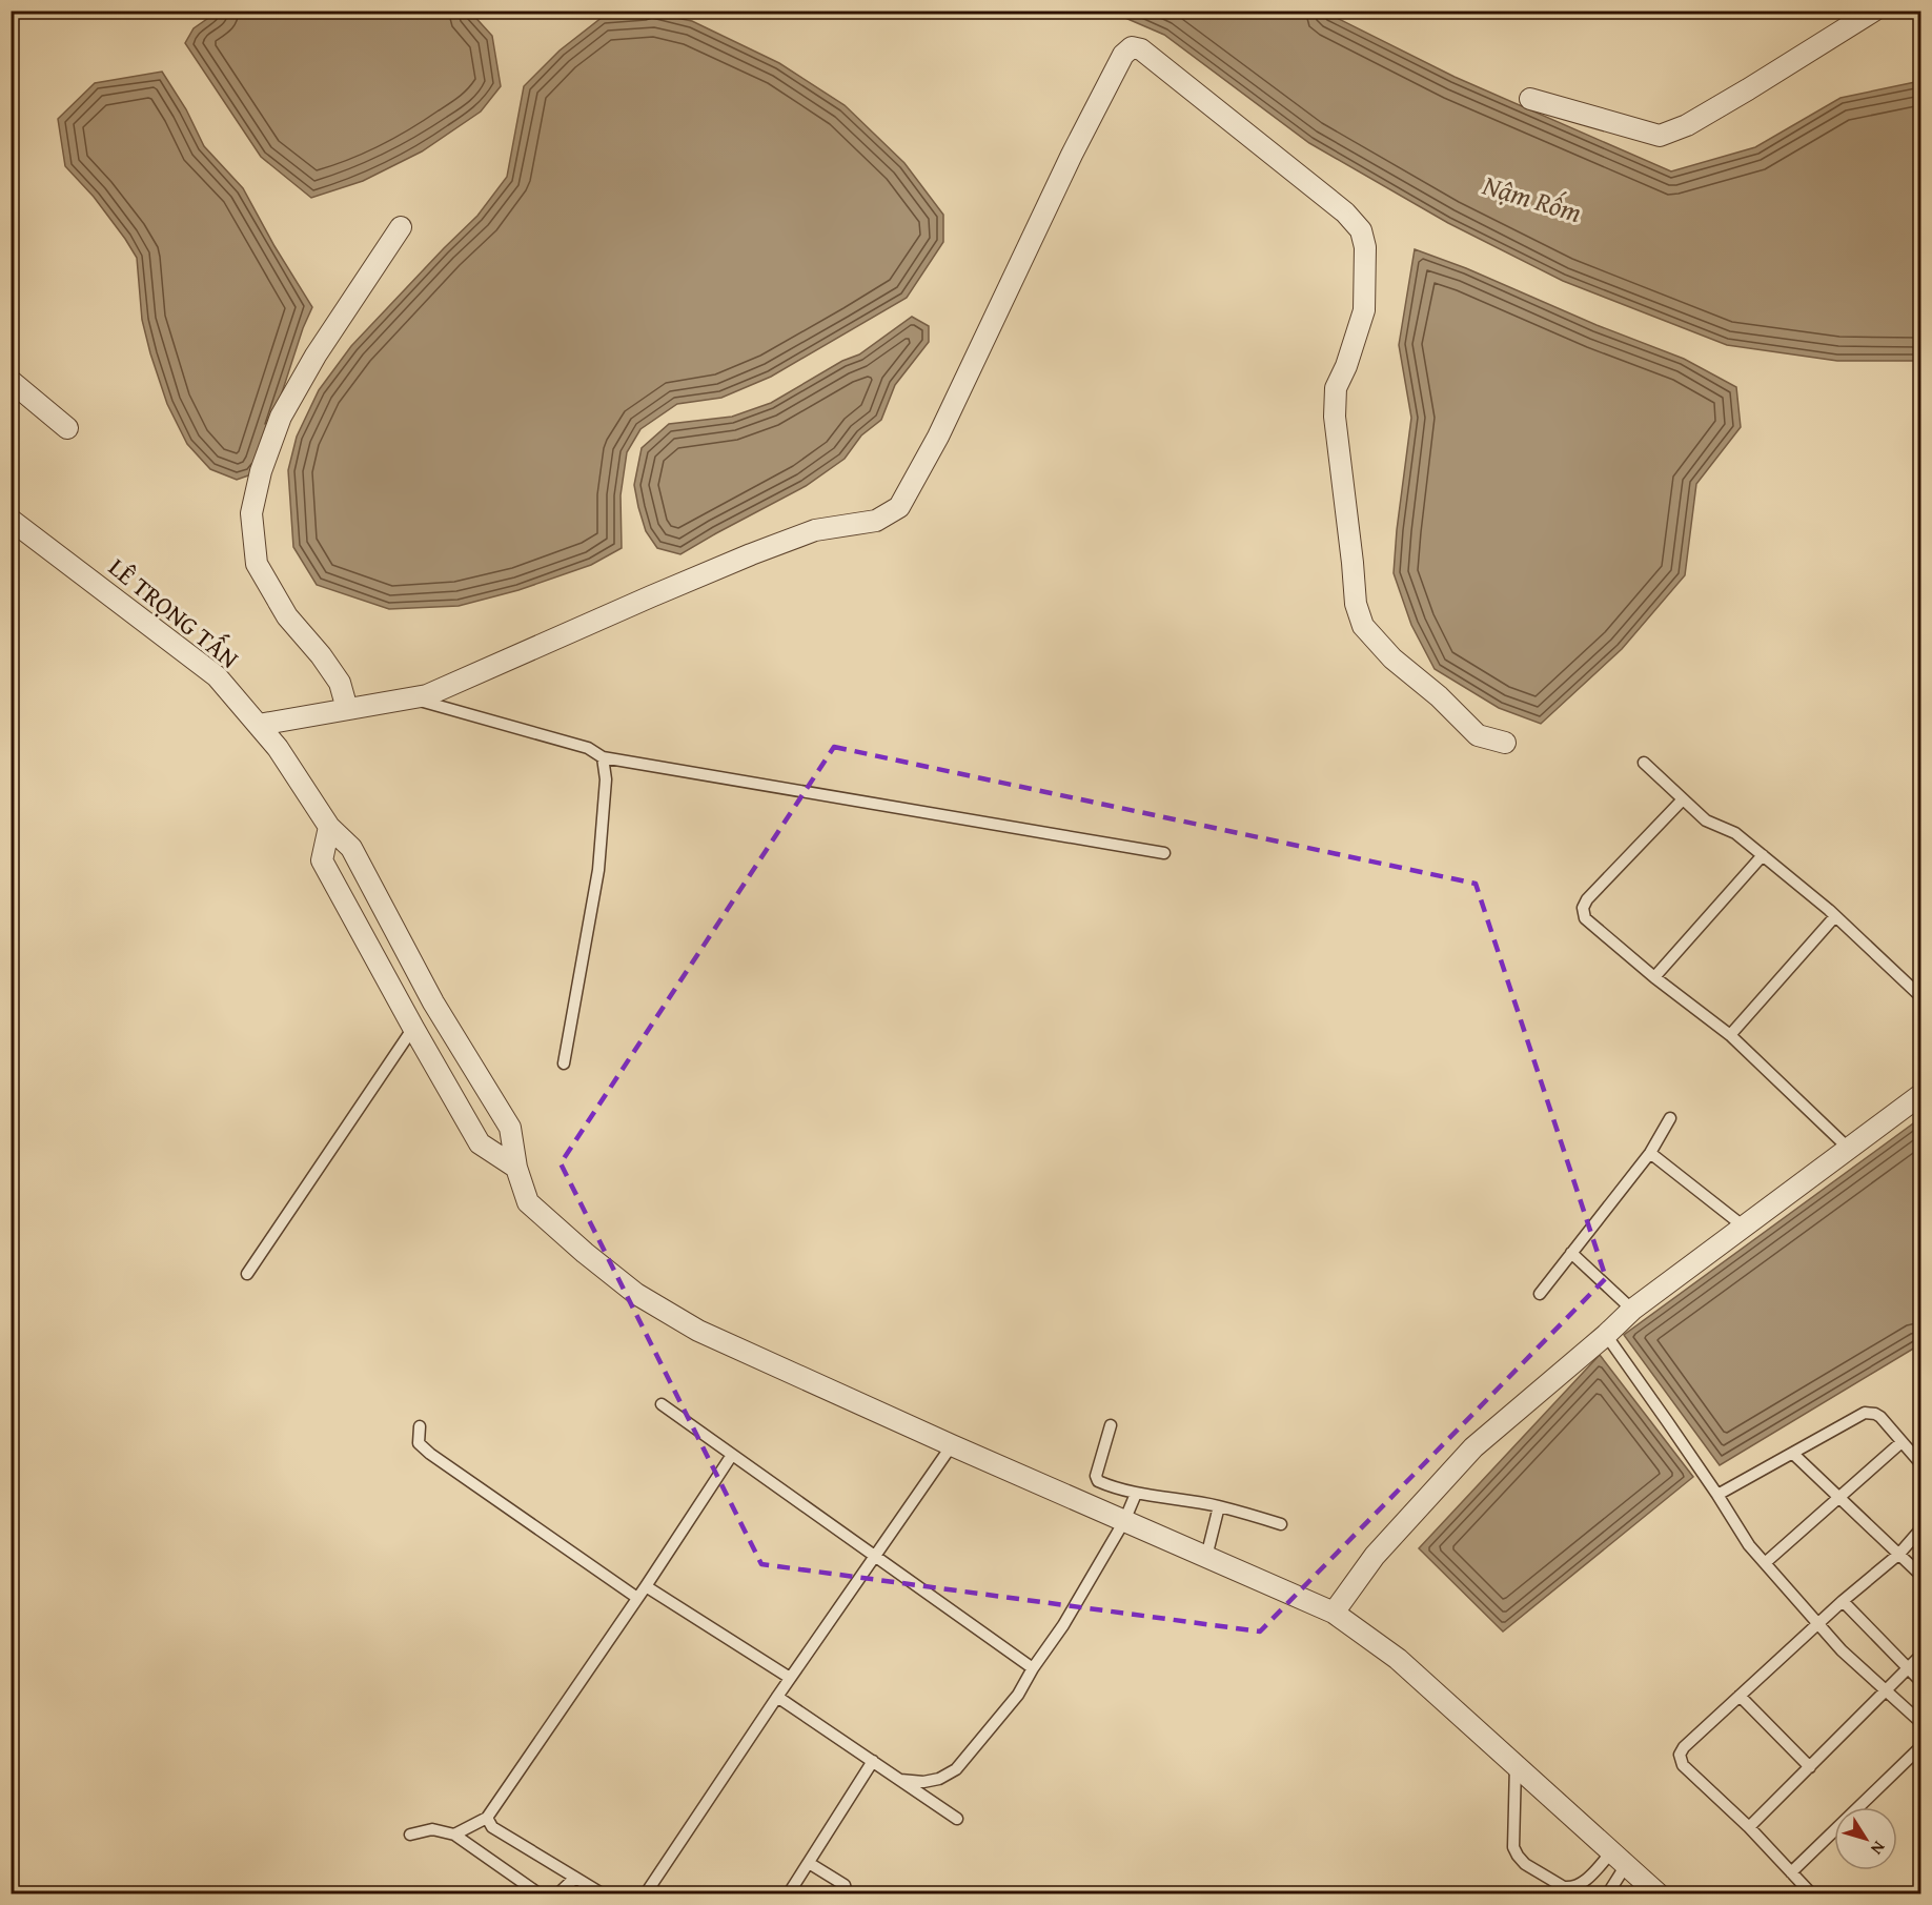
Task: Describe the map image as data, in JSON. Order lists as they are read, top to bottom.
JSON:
{
  "streets": {
    "street": ["LÊ TRỌNG TẤN"]
  },
  "water": ["Nậm Rốm"],
  "north": "bottom right"
}
